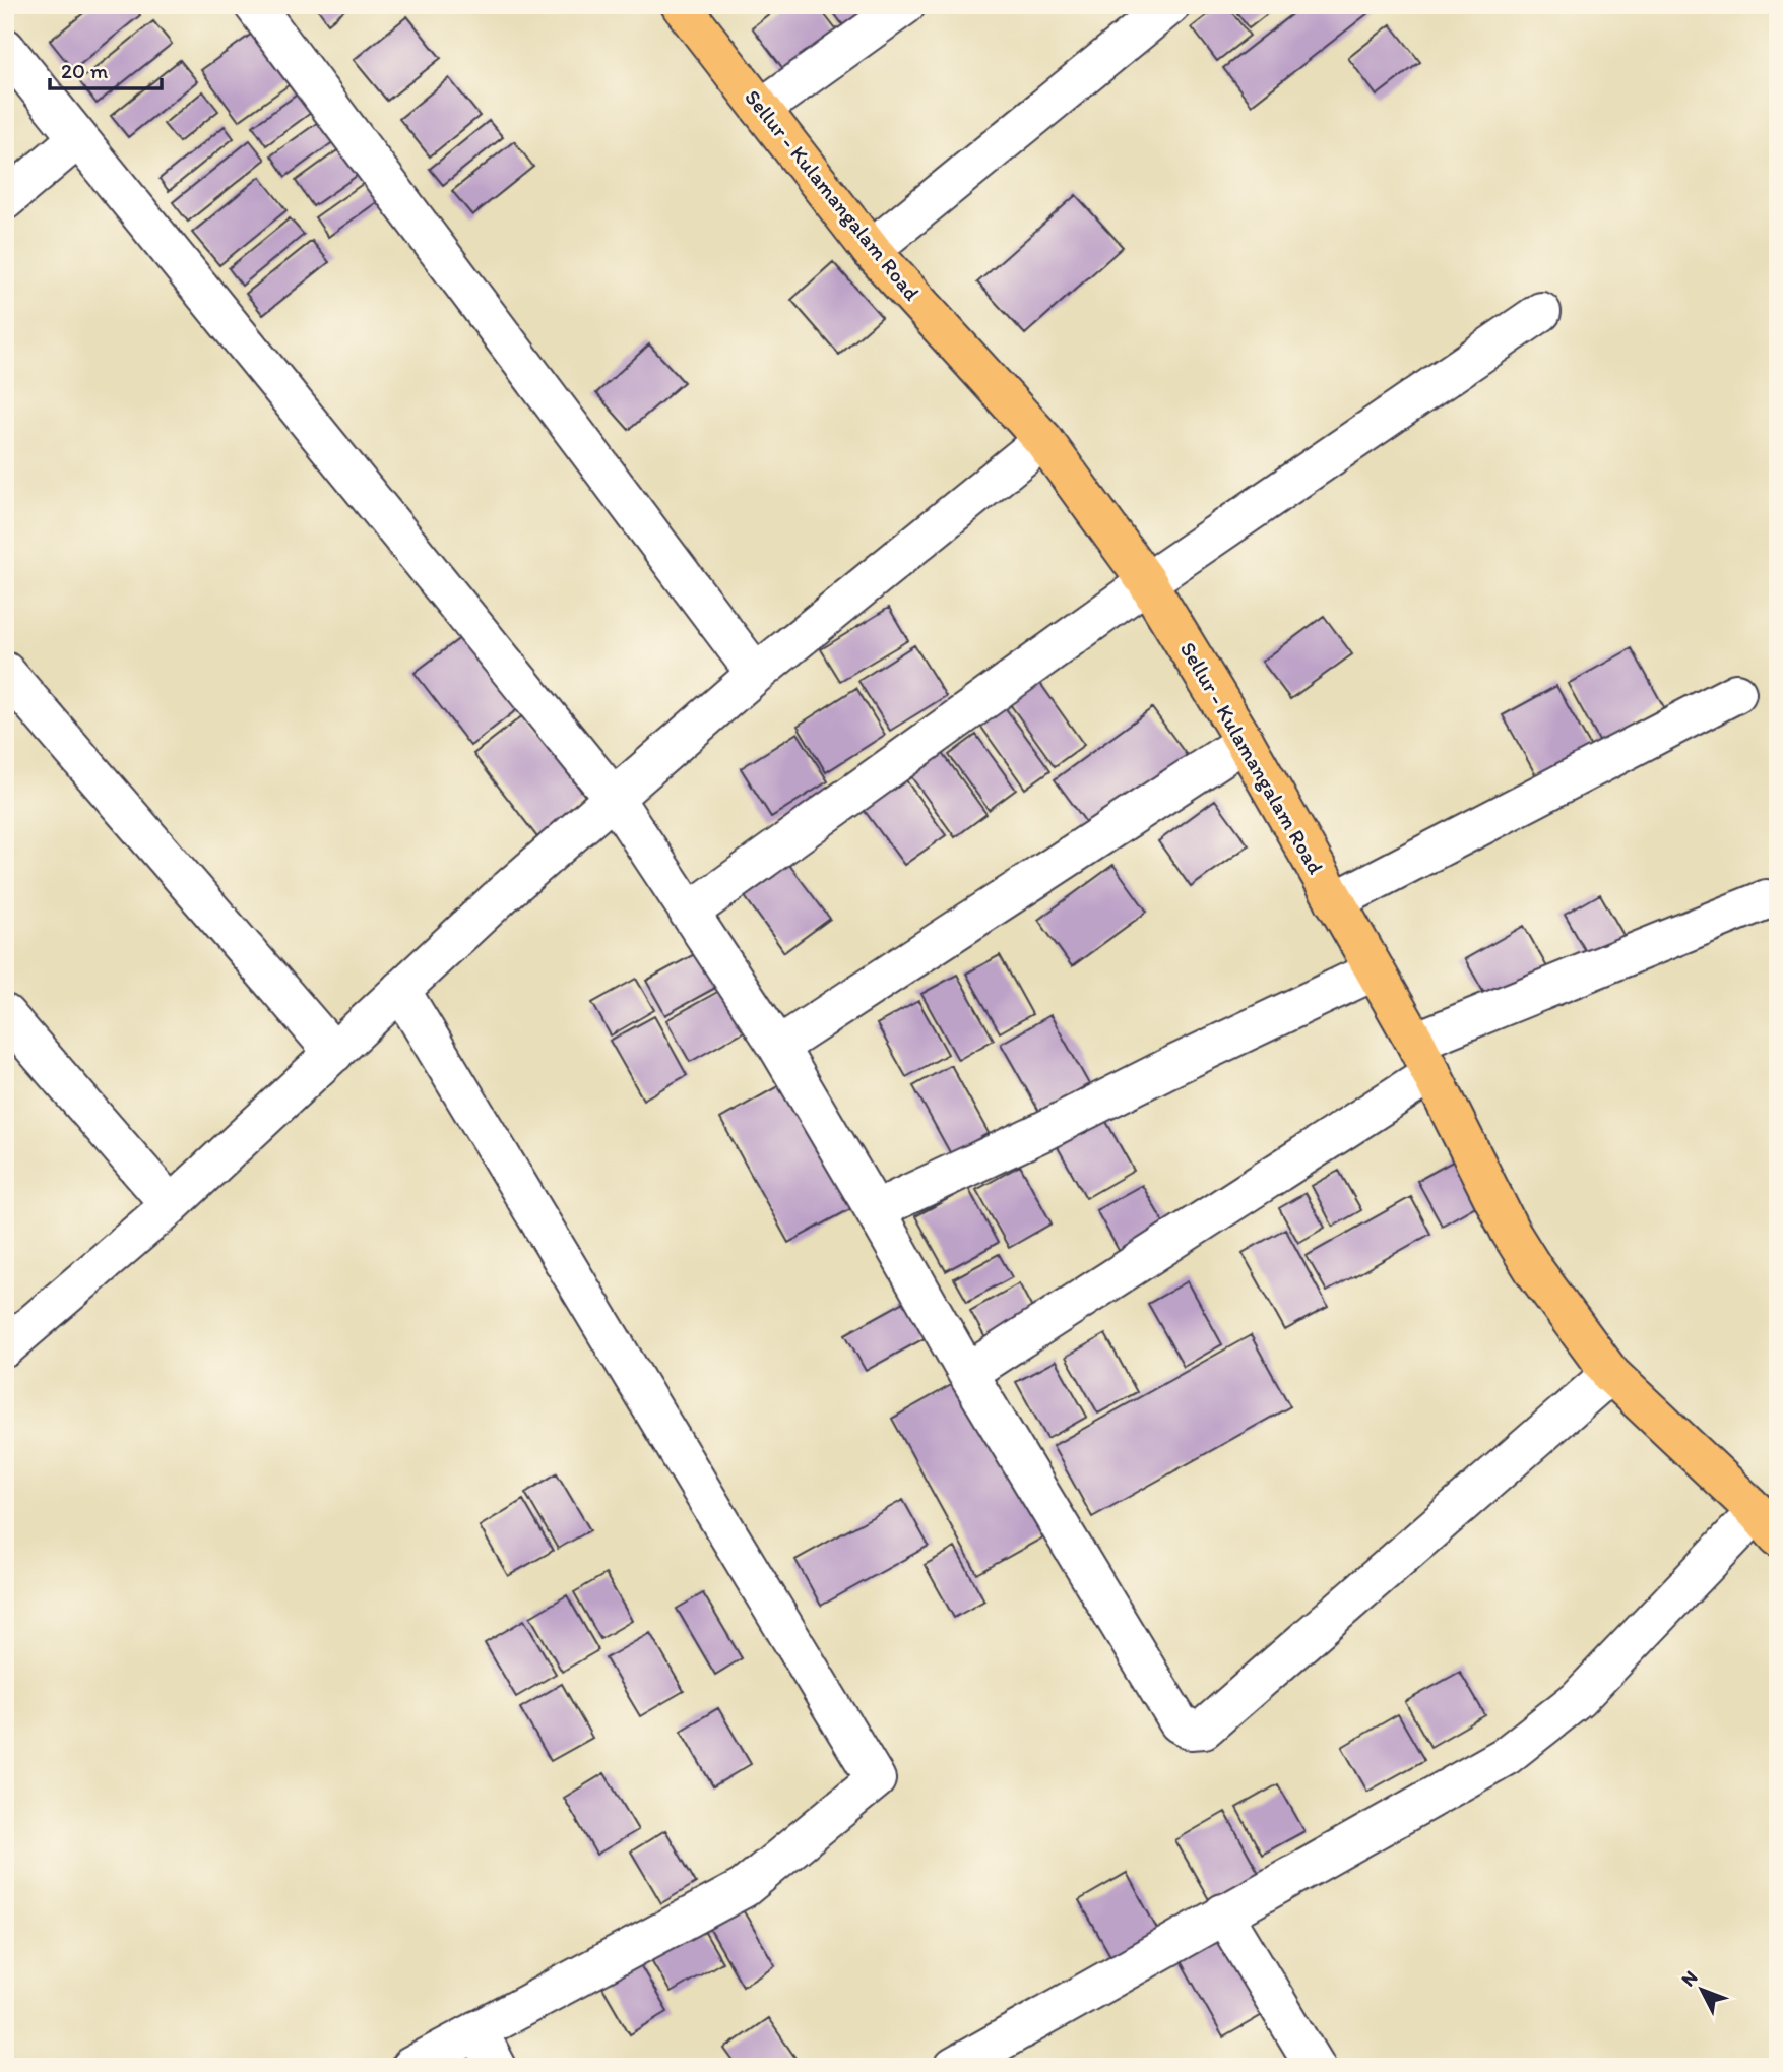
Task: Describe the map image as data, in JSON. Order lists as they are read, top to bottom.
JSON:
{
  "streets": {
    "main road": ["Sellur - Kulamangalam Road"]
  },
  "scale_bar": "20 m",
  "north": "top left"
}
